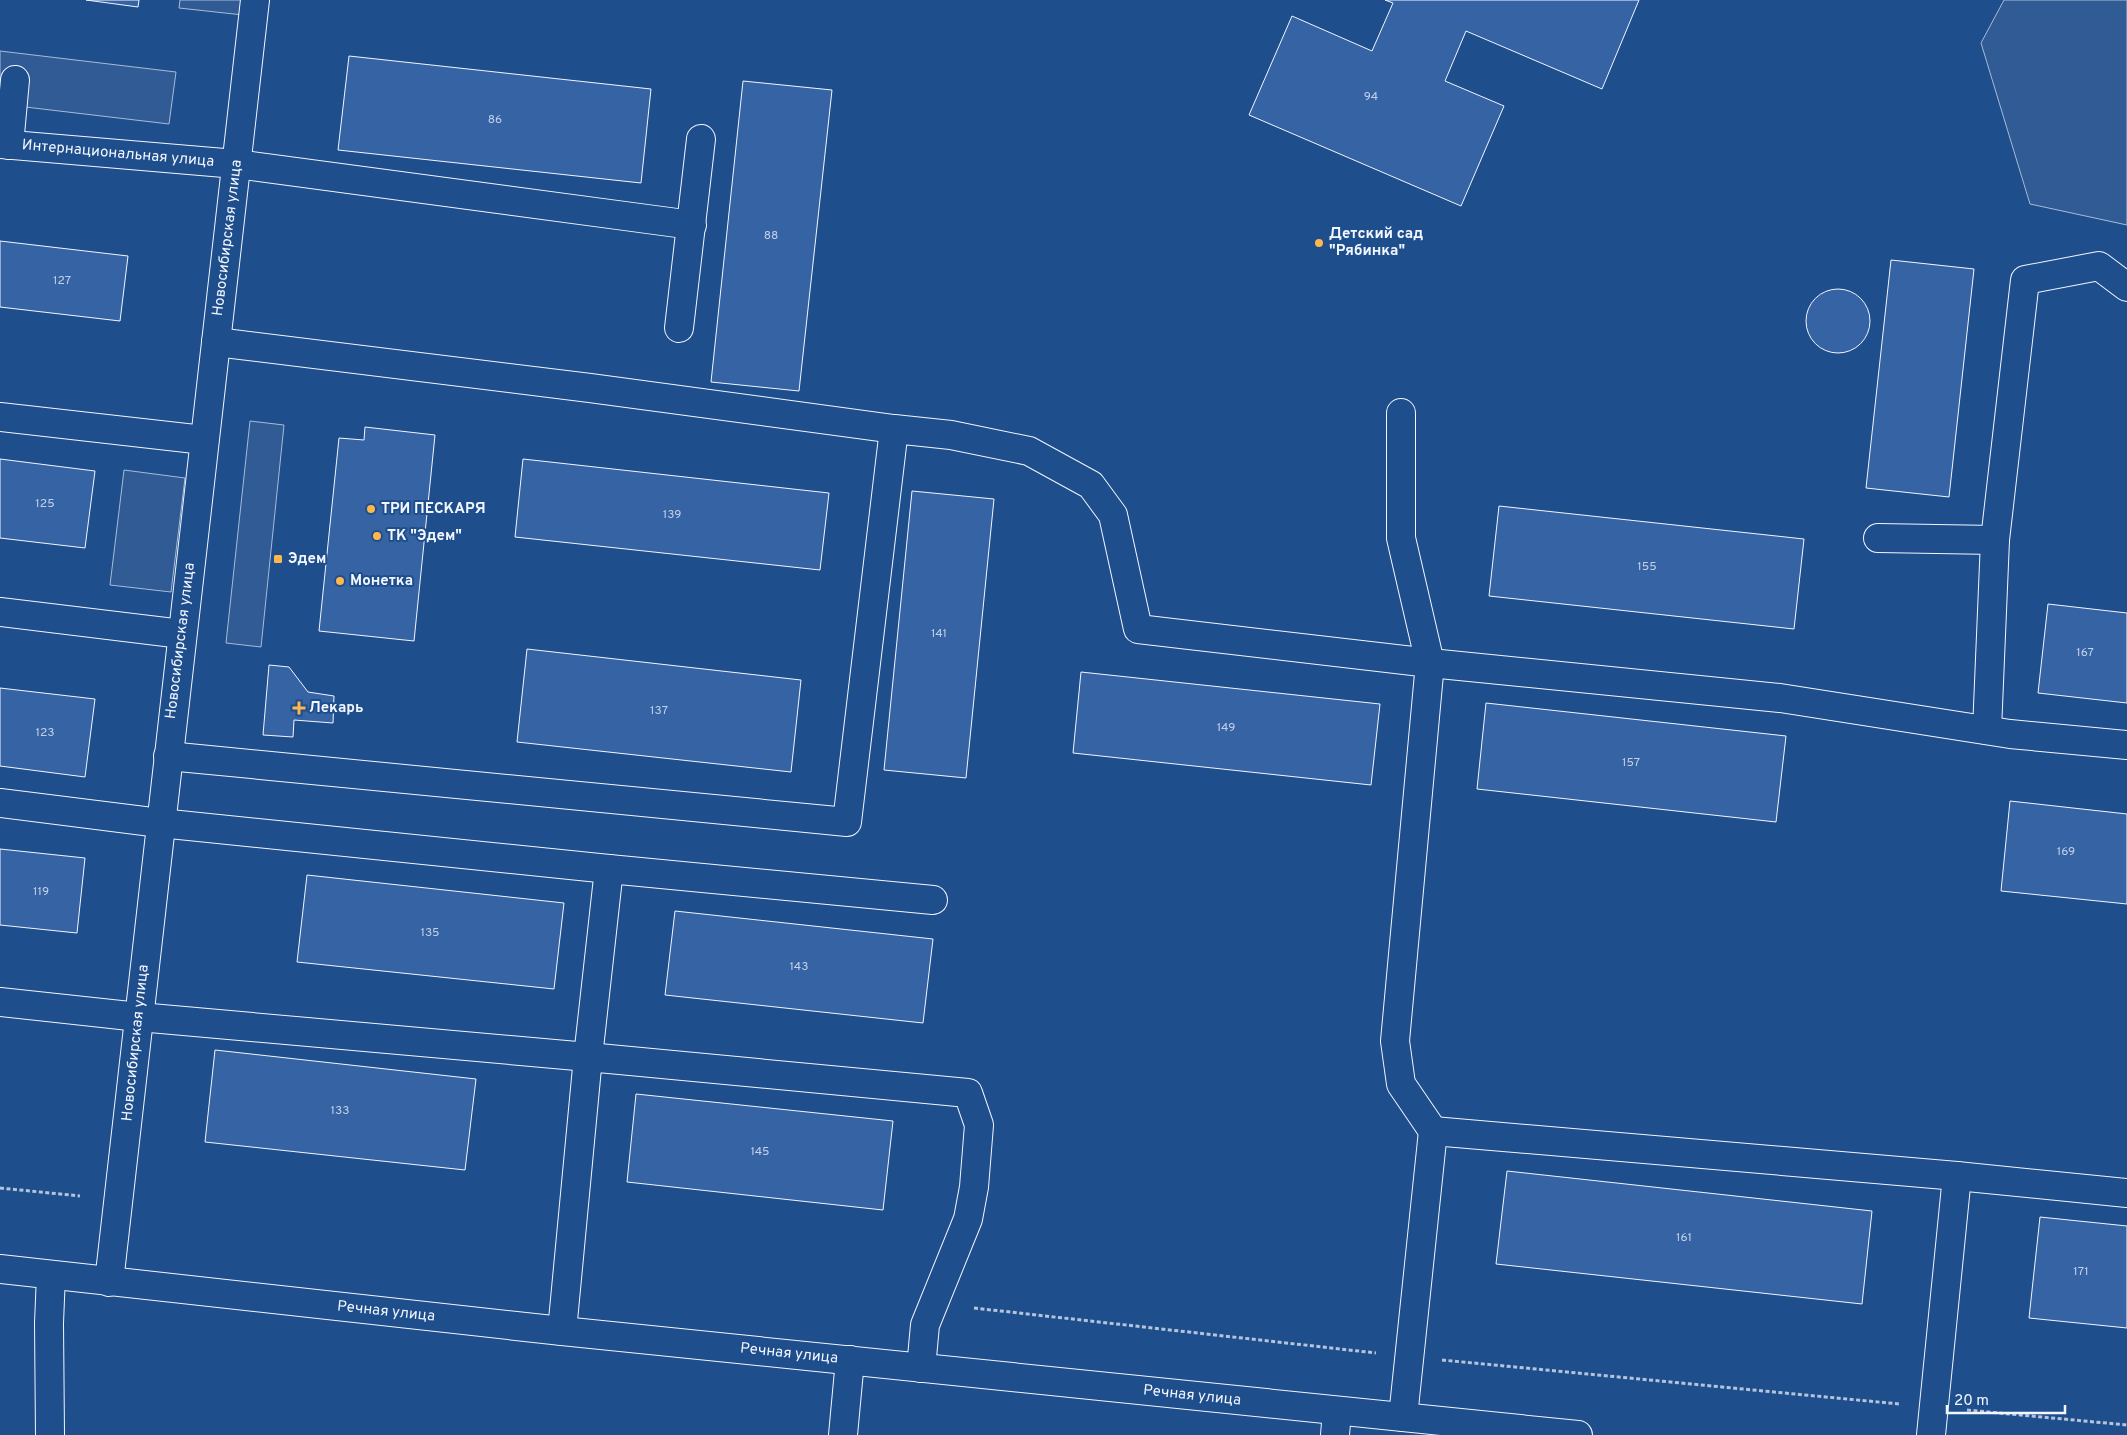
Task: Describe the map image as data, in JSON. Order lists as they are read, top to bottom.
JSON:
{
  "streets": {
    "street": ["Интернациональная улица", "Новосибирская улица", "Речная улица"]
  },
  "crossings": [
    ["Интернациональная улица", "Новосибирская улица"],
    ["Новосибирская улица", "Речная улица"]
  ],
  "places": {
    "other": [
      "Детский сад \"Рябинка\"",
      "ТРИ ПЕСКАРЯ",
      "ТК \"Эдем\"",
      "Монетка"
    ],
    "transit": ["Эдем"],
    "health": ["Лекарь"]
  },
  "house_numbers": [
    "94",
    "86",
    "88",
    "127",
    "125",
    "139",
    "155",
    "141",
    "167",
    "137",
    "149",
    "123",
    "157",
    "169",
    "119",
    "135",
    "143",
    "133",
    "145",
    "161",
    "171"
  ],
  "scale_bar": "20 m"
}
